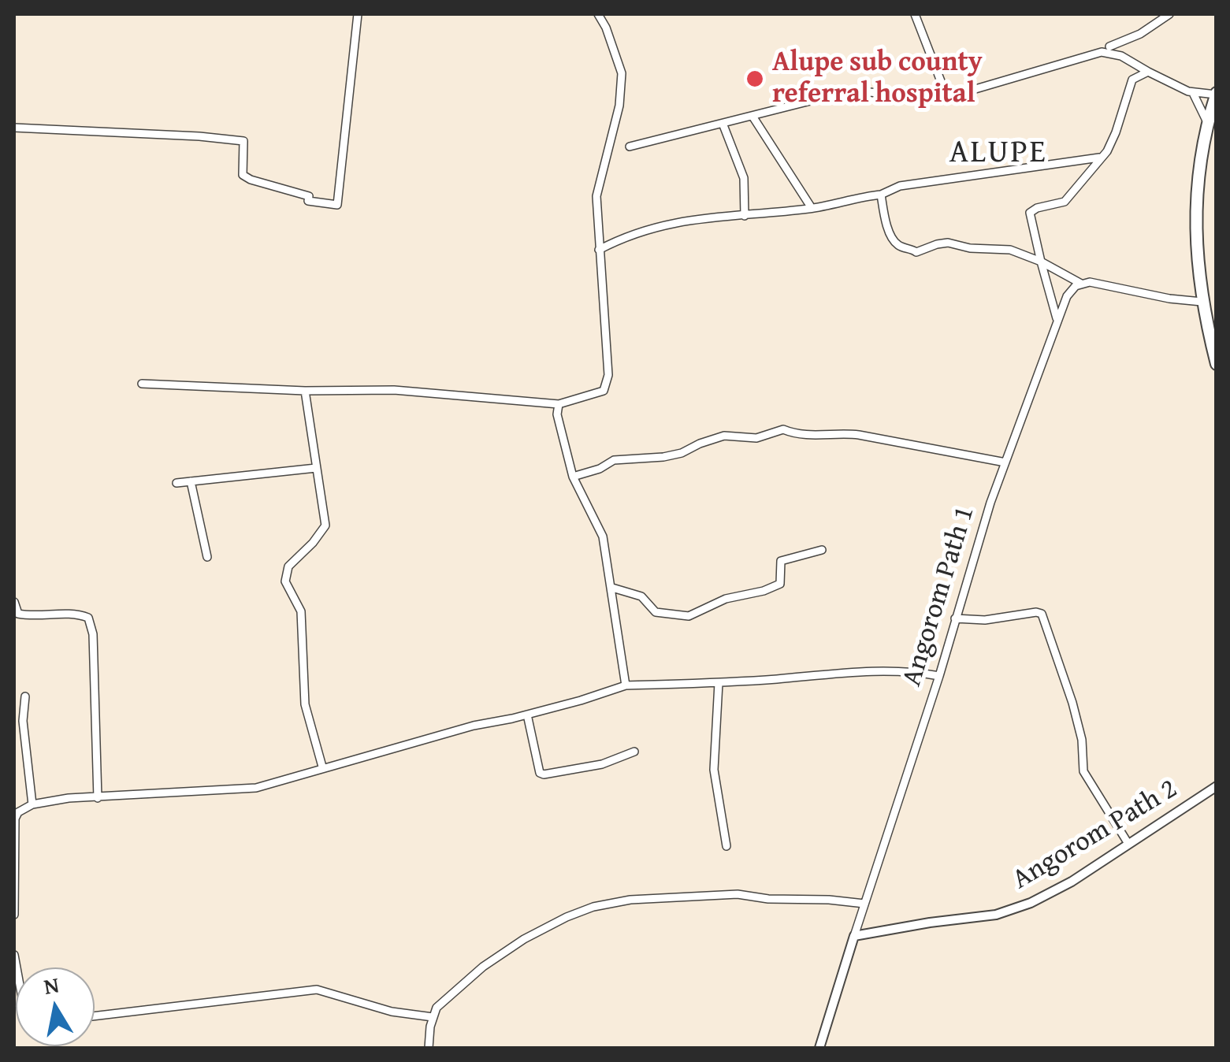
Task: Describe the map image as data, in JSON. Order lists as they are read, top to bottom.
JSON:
{
  "streets": {
    "street": ["Angorom Path 1", "Angorom Path 2"]
  },
  "crossings": [
    ["Angorom Path 1", "Angorom Path 2"]
  ],
  "districts": ["ALUPE"],
  "places": ["Alupe sub county referral hospital"],
  "north": "top"
}
